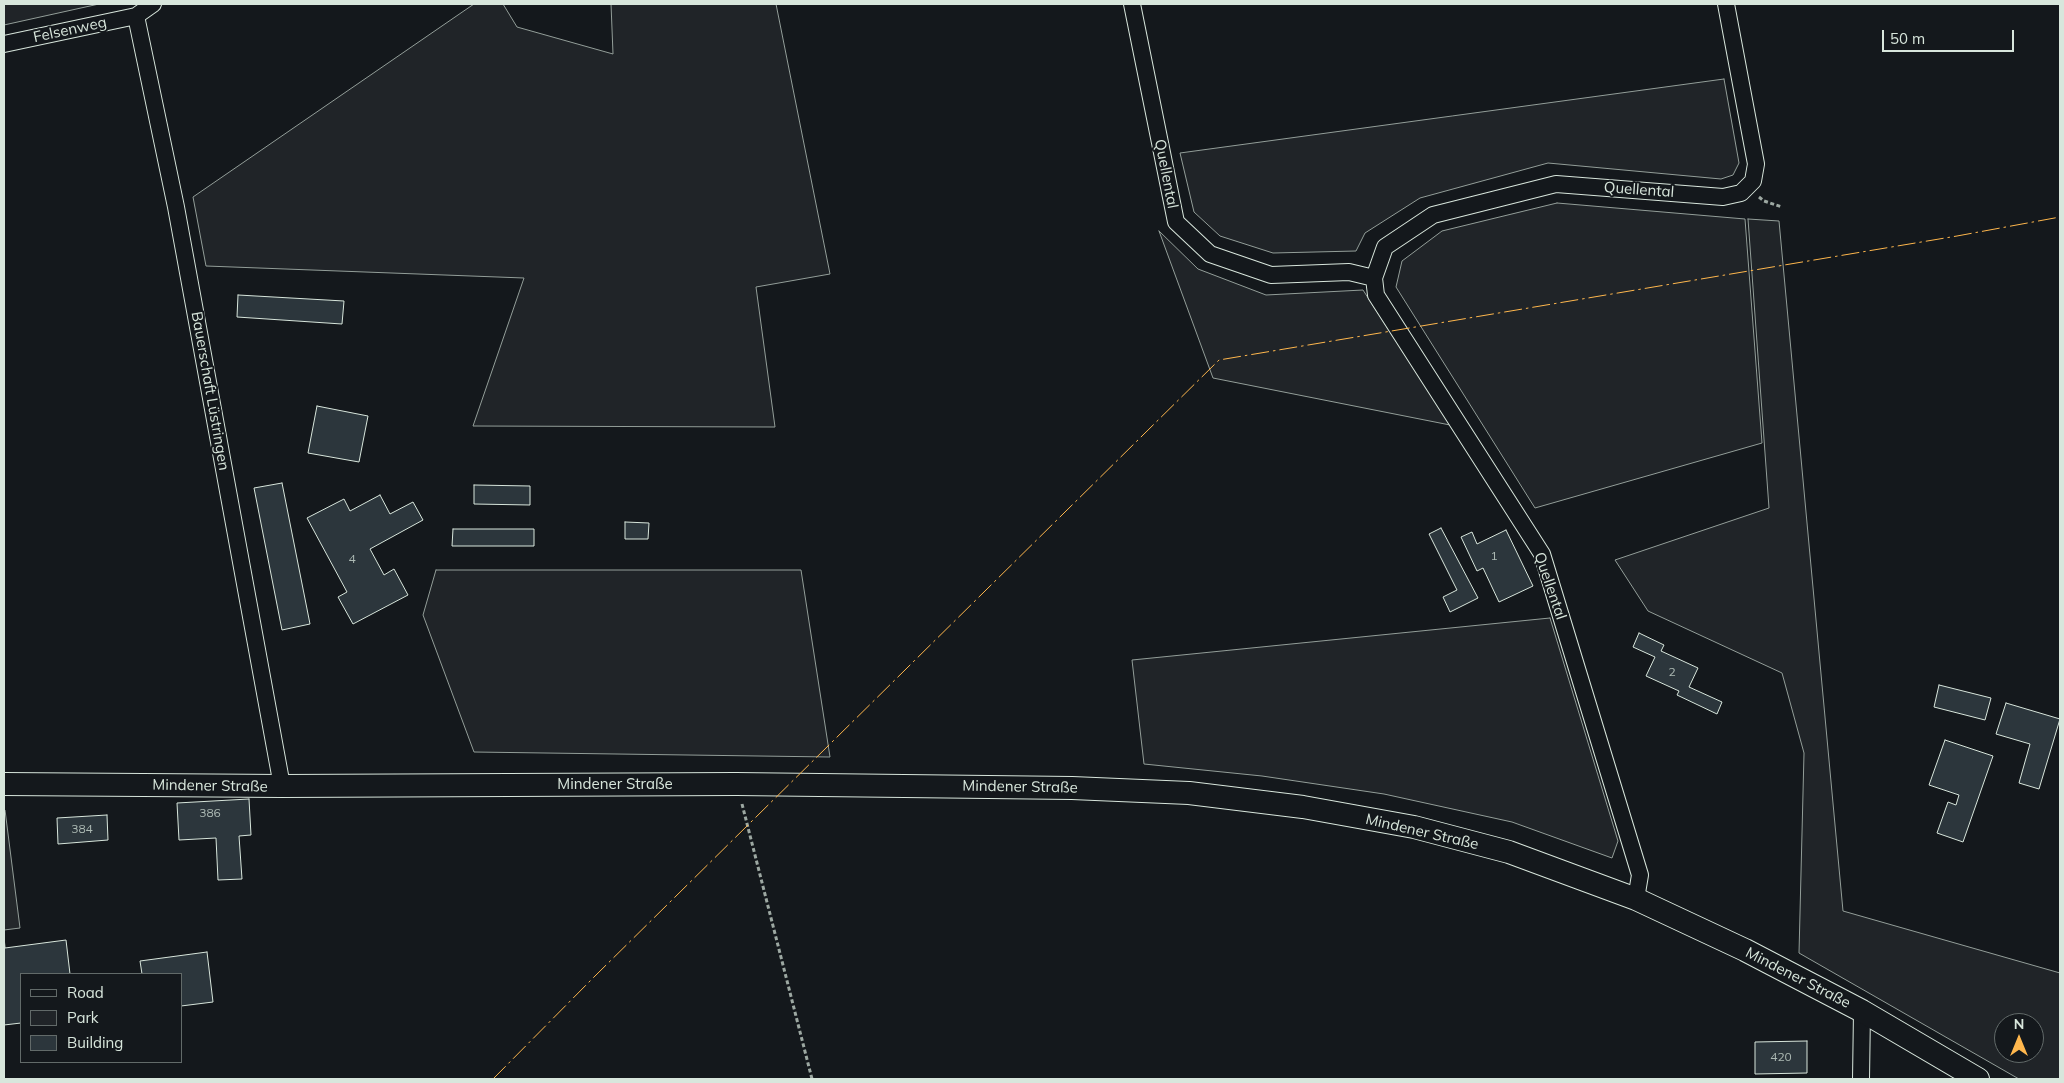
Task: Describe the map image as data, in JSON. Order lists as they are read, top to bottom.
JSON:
{
  "streets": {
    "main road": ["Mindener Straße"],
    "street": ["Felsenweg", "Quellental", "Bauerschaft Lüstringen"]
  },
  "crossings": [
    ["Felsenweg", "Bauerschaft Lüstringen"],
    ["Quellental", "Mindener Straße"],
    ["Bauerschaft Lüstringen", "Mindener Straße"]
  ],
  "house_numbers": [
    "1",
    "4",
    "2",
    "386",
    "384",
    "420"
  ],
  "legend": ["Road", "Park", "Building"],
  "scale_bar": "50 m",
  "north": "top"
}
